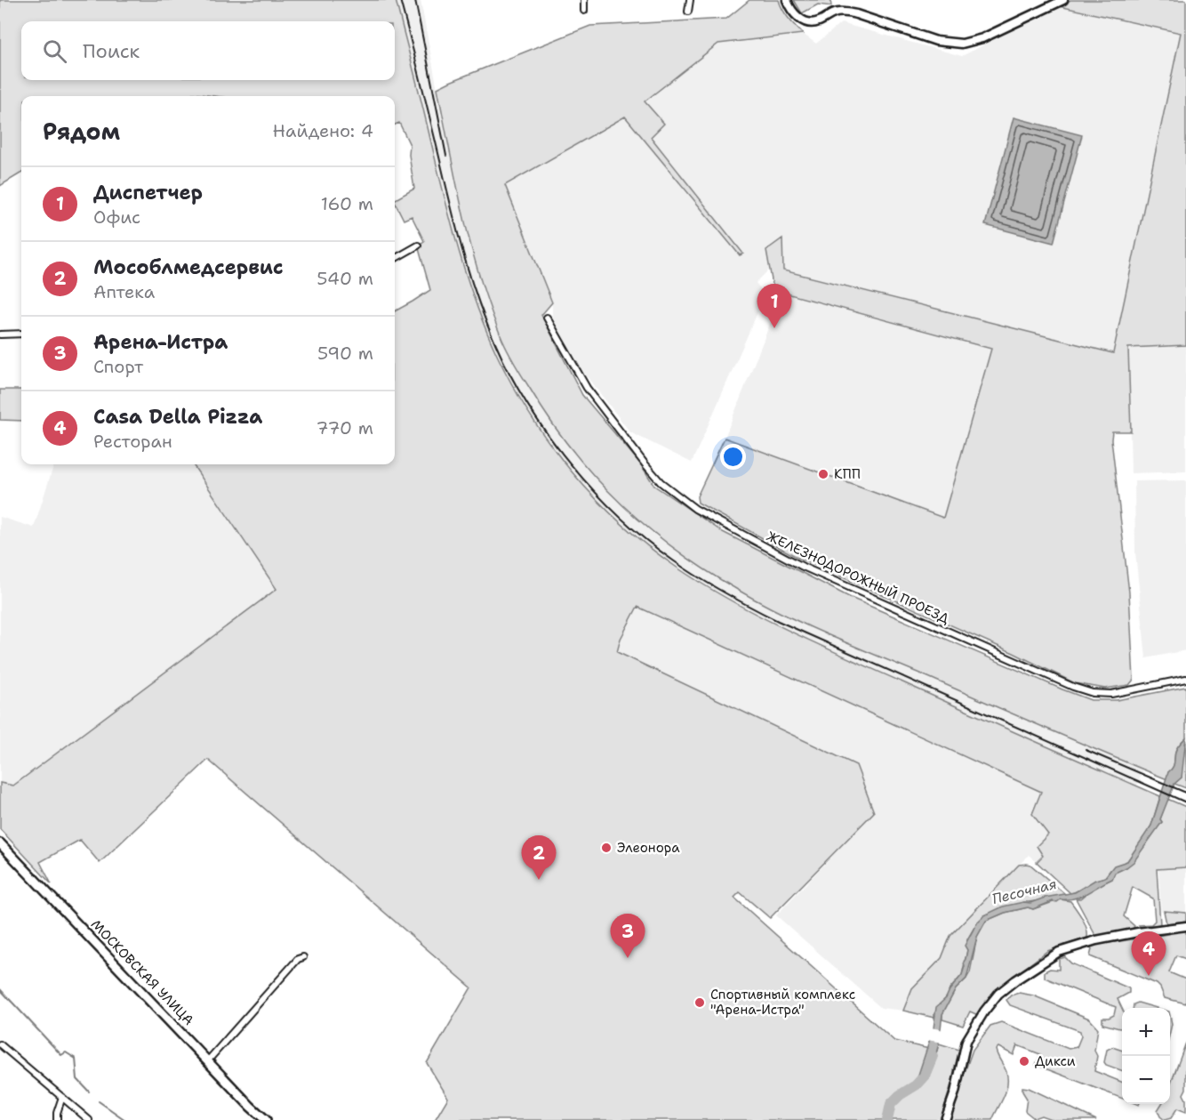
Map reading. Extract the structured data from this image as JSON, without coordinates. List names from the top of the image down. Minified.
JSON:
{"streets":{"main road":["МОСКОВСКАЯ УЛИЦА"],"street":["ЖЕЛЕЗНОДОРОЖНЫЙ ПРОЕЗД"]},"water":["Песочная"],"places":["КПП","Элеонора","Спортивный комплекс \"Арена-Истра\"","Дикси"],"page":{"search":"Поиск","heading":["Рядом","Найдено: 4"],"list":[{"mark":"1","name":"Диспетчер","note":"Офис","value":"160 m"},{"mark":"2","name":"Мособлмедсервис","note":"Аптека","value":"540 m"},{"mark":"3","name":"Арена-Истра","note":"Спорт","value":"590 m"},{"mark":"4","name":"Casa Della Pizza","note":"Ресторан","value":"770 m"}],"pins":["1","2","3","4"],"map_buttons":["+","−"]}}
